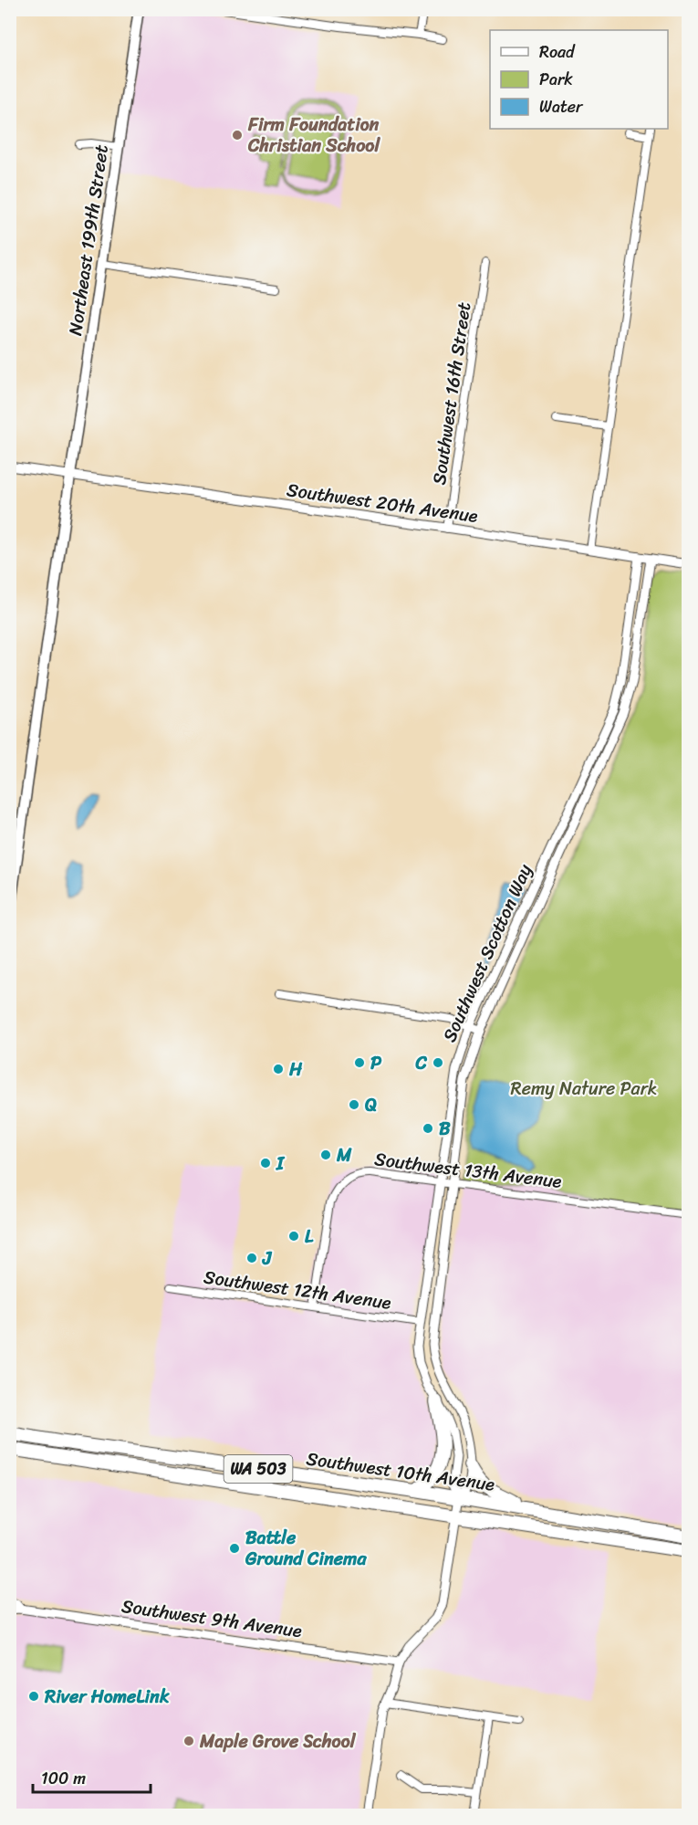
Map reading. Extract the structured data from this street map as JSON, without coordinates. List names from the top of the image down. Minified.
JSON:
{"streets":{"highway":["WA 503","Southwest 10th Avenue"],"main road":["Northeast 199th Street"],"street":["Southwest 16th Street","Southwest 20th Avenue","Southwest Scotton Way","Southwest 13th Avenue","Southwest 12th Avenue","Southwest 9th Avenue"]},"crossings":[["Northeast 199th Street","Southwest 20th Avenue"],["Southwest 16th Street","Southwest 20th Avenue"],["Southwest 20th Avenue","Southwest Scotton Way"],["Southwest Scotton Way","Southwest 13th Avenue"],["Southwest Scotton Way","Southwest 12th Avenue"],["Southwest Scotton Way","Southwest 10th Avenue"],["Southwest Scotton Way","Southwest 9th Avenue"],["Southwest 13th Avenue","Southwest 12th Avenue"]],"parks":["Remy Nature Park"],"places":["Firm Foundation Christian School","P","C","H","Q","B","M","I","L","J","Battle Ground Cinema","River HomeLink","Maple Grove School"],"legend":["Road","Park","Water"],"scale_bar":"100 m"}
